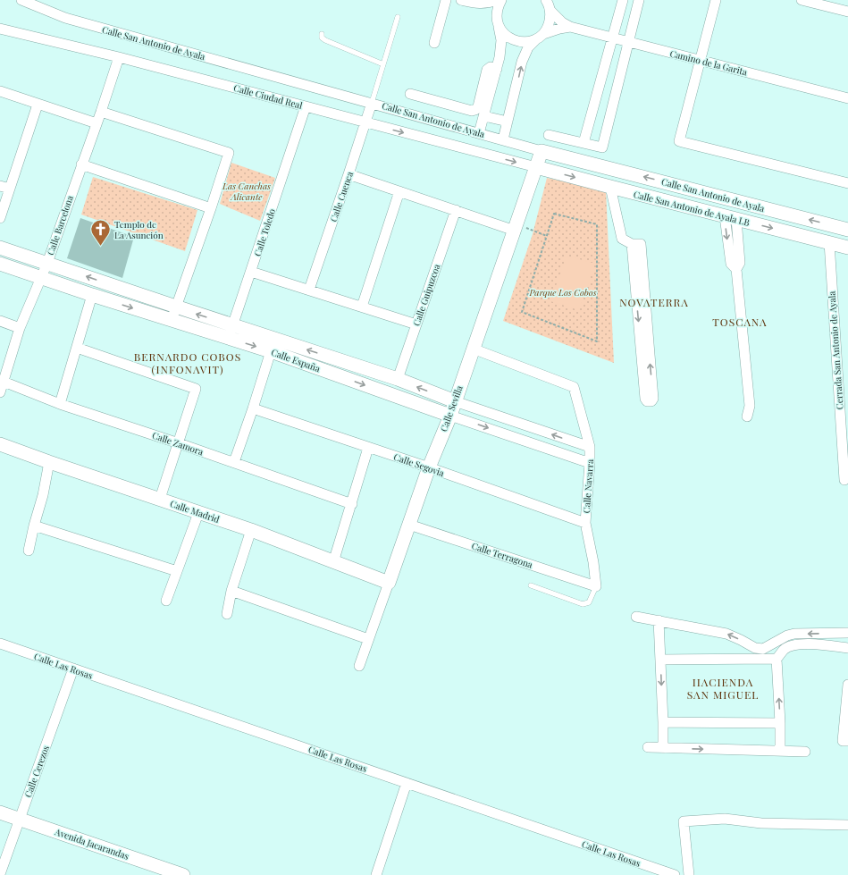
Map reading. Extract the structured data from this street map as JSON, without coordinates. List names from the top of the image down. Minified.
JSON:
{"streets":{"street":["Calle San Antonio de Ayala","Camino de la Garita","Calle Ciudad Real","Calle Cuenca","Calle San Antonio de Ayala LB","Calle Barcelona","Calle Toledo","Calle Guipuzcoa","Cerrada San Antonio de Ayala","Calle España","Calle Sevilla","Calle Zamora","Calle Segovia","Calle Navarra","Calle Madrid","Calle Terragona","Calle Las Rosas","Calle Cerezos","Avenida Jacarandas"]},"crossings":[["Calle San Antonio de Ayala","Calle Cuenca"],["Calle San Antonio de Ayala","Calle Sevilla"],["Calle Ciudad Real","Calle Cuenca"],["Calle Ciudad Real","Calle San Antonio de Ayala LB"],["Calle Ciudad Real","Calle Barcelona"],["Calle Ciudad Real","Calle Toledo"],["Calle Ciudad Real","Calle Sevilla"],["Calle San Antonio de Ayala LB","Cerrada San Antonio de Ayala"],["Calle San Antonio de Ayala LB","Calle Sevilla"],["Calle Barcelona","Calle España"],["Calle Barcelona","Calle Zamora"],["Calle Toledo","Calle España"],["Calle Guipuzcoa","Calle España"],["Calle España","Calle Sevilla"],["Calle España","Calle Navarra"],["Calle Sevilla","Calle Segovia"],["Calle Sevilla","Calle Navarra"],["Calle Sevilla","Calle Madrid"],["Calle Sevilla","Calle Terragona"],["Calle Segovia","Calle Navarra"],["Calle Navarra","Calle Terragona"],["Calle Las Rosas","Calle Cerezos"],["Calle Cerezos","Avenida Jacarandas"]],"one_way":["Calle San Antonio de Ayala","Calle San Antonio de Ayala LB"],"districts":["NOVATERRA","TOSCANA","BERNARDO COBOS (INFONAVIT)","HACIENDA SAN MIGUEL"],"parks":["Las Canchas Alicante","Parque Los Cobos"],"places":{"church":["Templo de La Asunción"]}}
